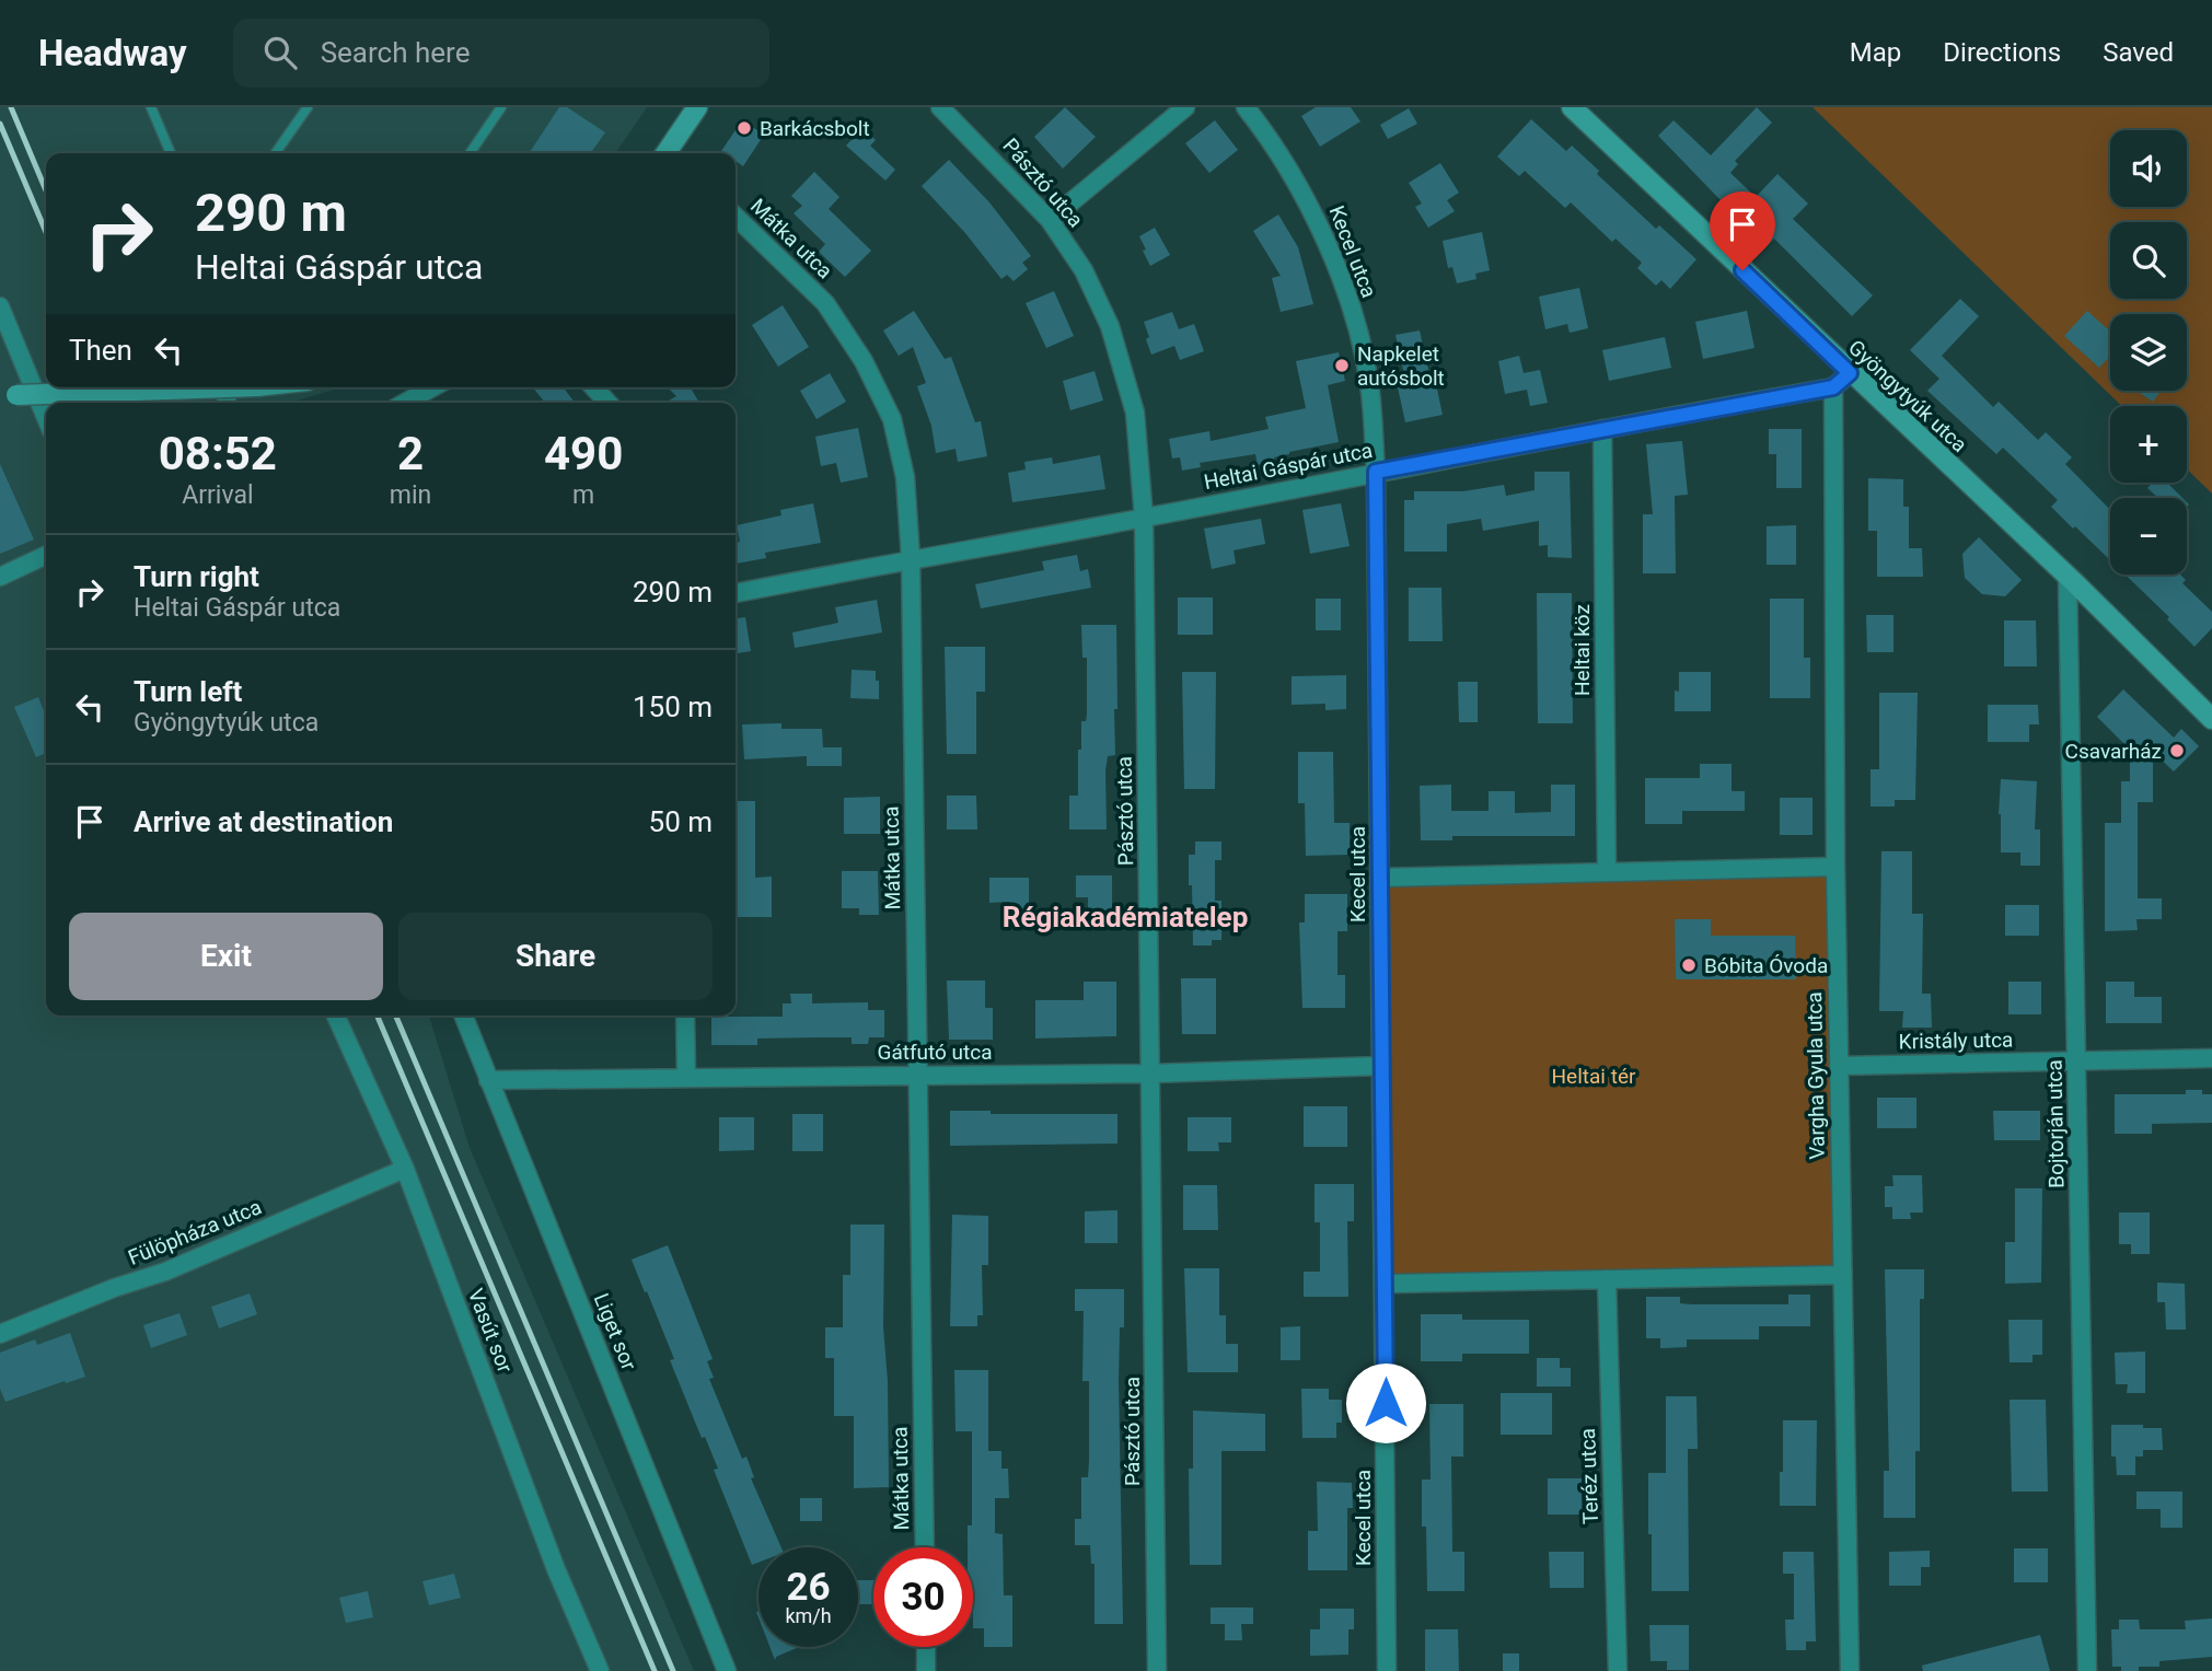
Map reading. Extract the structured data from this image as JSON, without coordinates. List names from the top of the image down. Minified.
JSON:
{"streets":{"street":["Pásztó utca","Mátka utca","Kecel utca","Gyöngytyúk utca","Heltai Gáspár utca","Heltai köz","Kristály utca","Gátfutó utca","Vargha Gyula utca","Bojtorján utca","Fülöpháza utca","Vasút sor","Liget sor","Teréz utca"]},"crossings":[["Pásztó utca","Heltai Gáspár utca"],["Pásztó utca","Gátfutó utca"],["Mátka utca","Heltai Gáspár utca"],["Mátka utca","Gátfutó utca"],["Kecel utca","Heltai Gáspár utca"],["Kecel utca","Gátfutó utca"],["Gyöngytyúk utca","Bojtorján utca"],["Heltai Gáspár utca","Heltai köz"],["Heltai Gáspár utca","Vargha Gyula utca"],["Kristály utca","Vargha Gyula utca"],["Kristály utca","Bojtorján utca"],["Gátfutó utca","Liget sor"],["Fülöpháza utca","Vasút sor"]],"districts":["Régiakadémiatelep"],"parks":["Heltai tér"],"places":["Barkácsbolt","Napkelet autósbolt","Csavarház","Bóbita Óvoda"],"page":{"header":"Headway","search":"Search here","nav":["Map","Directions","Saved"],"map_buttons":["+","−"],"turn":["290 m","Heltai Gáspár utca"],"then":"Then","eta":["08:52","Arrival","2","min","490","m"],"list":[{"name":"Turn right","note":"Heltai Gáspár utca","value":"290 m"},{"name":"Turn left","note":"Gyöngytyúk utca","value":"150 m"},{"name":"Arrive at destination","value":"50 m"}],"buttons":["Exit","Share"],"speed":"26 km/h","limit":"30"}}
